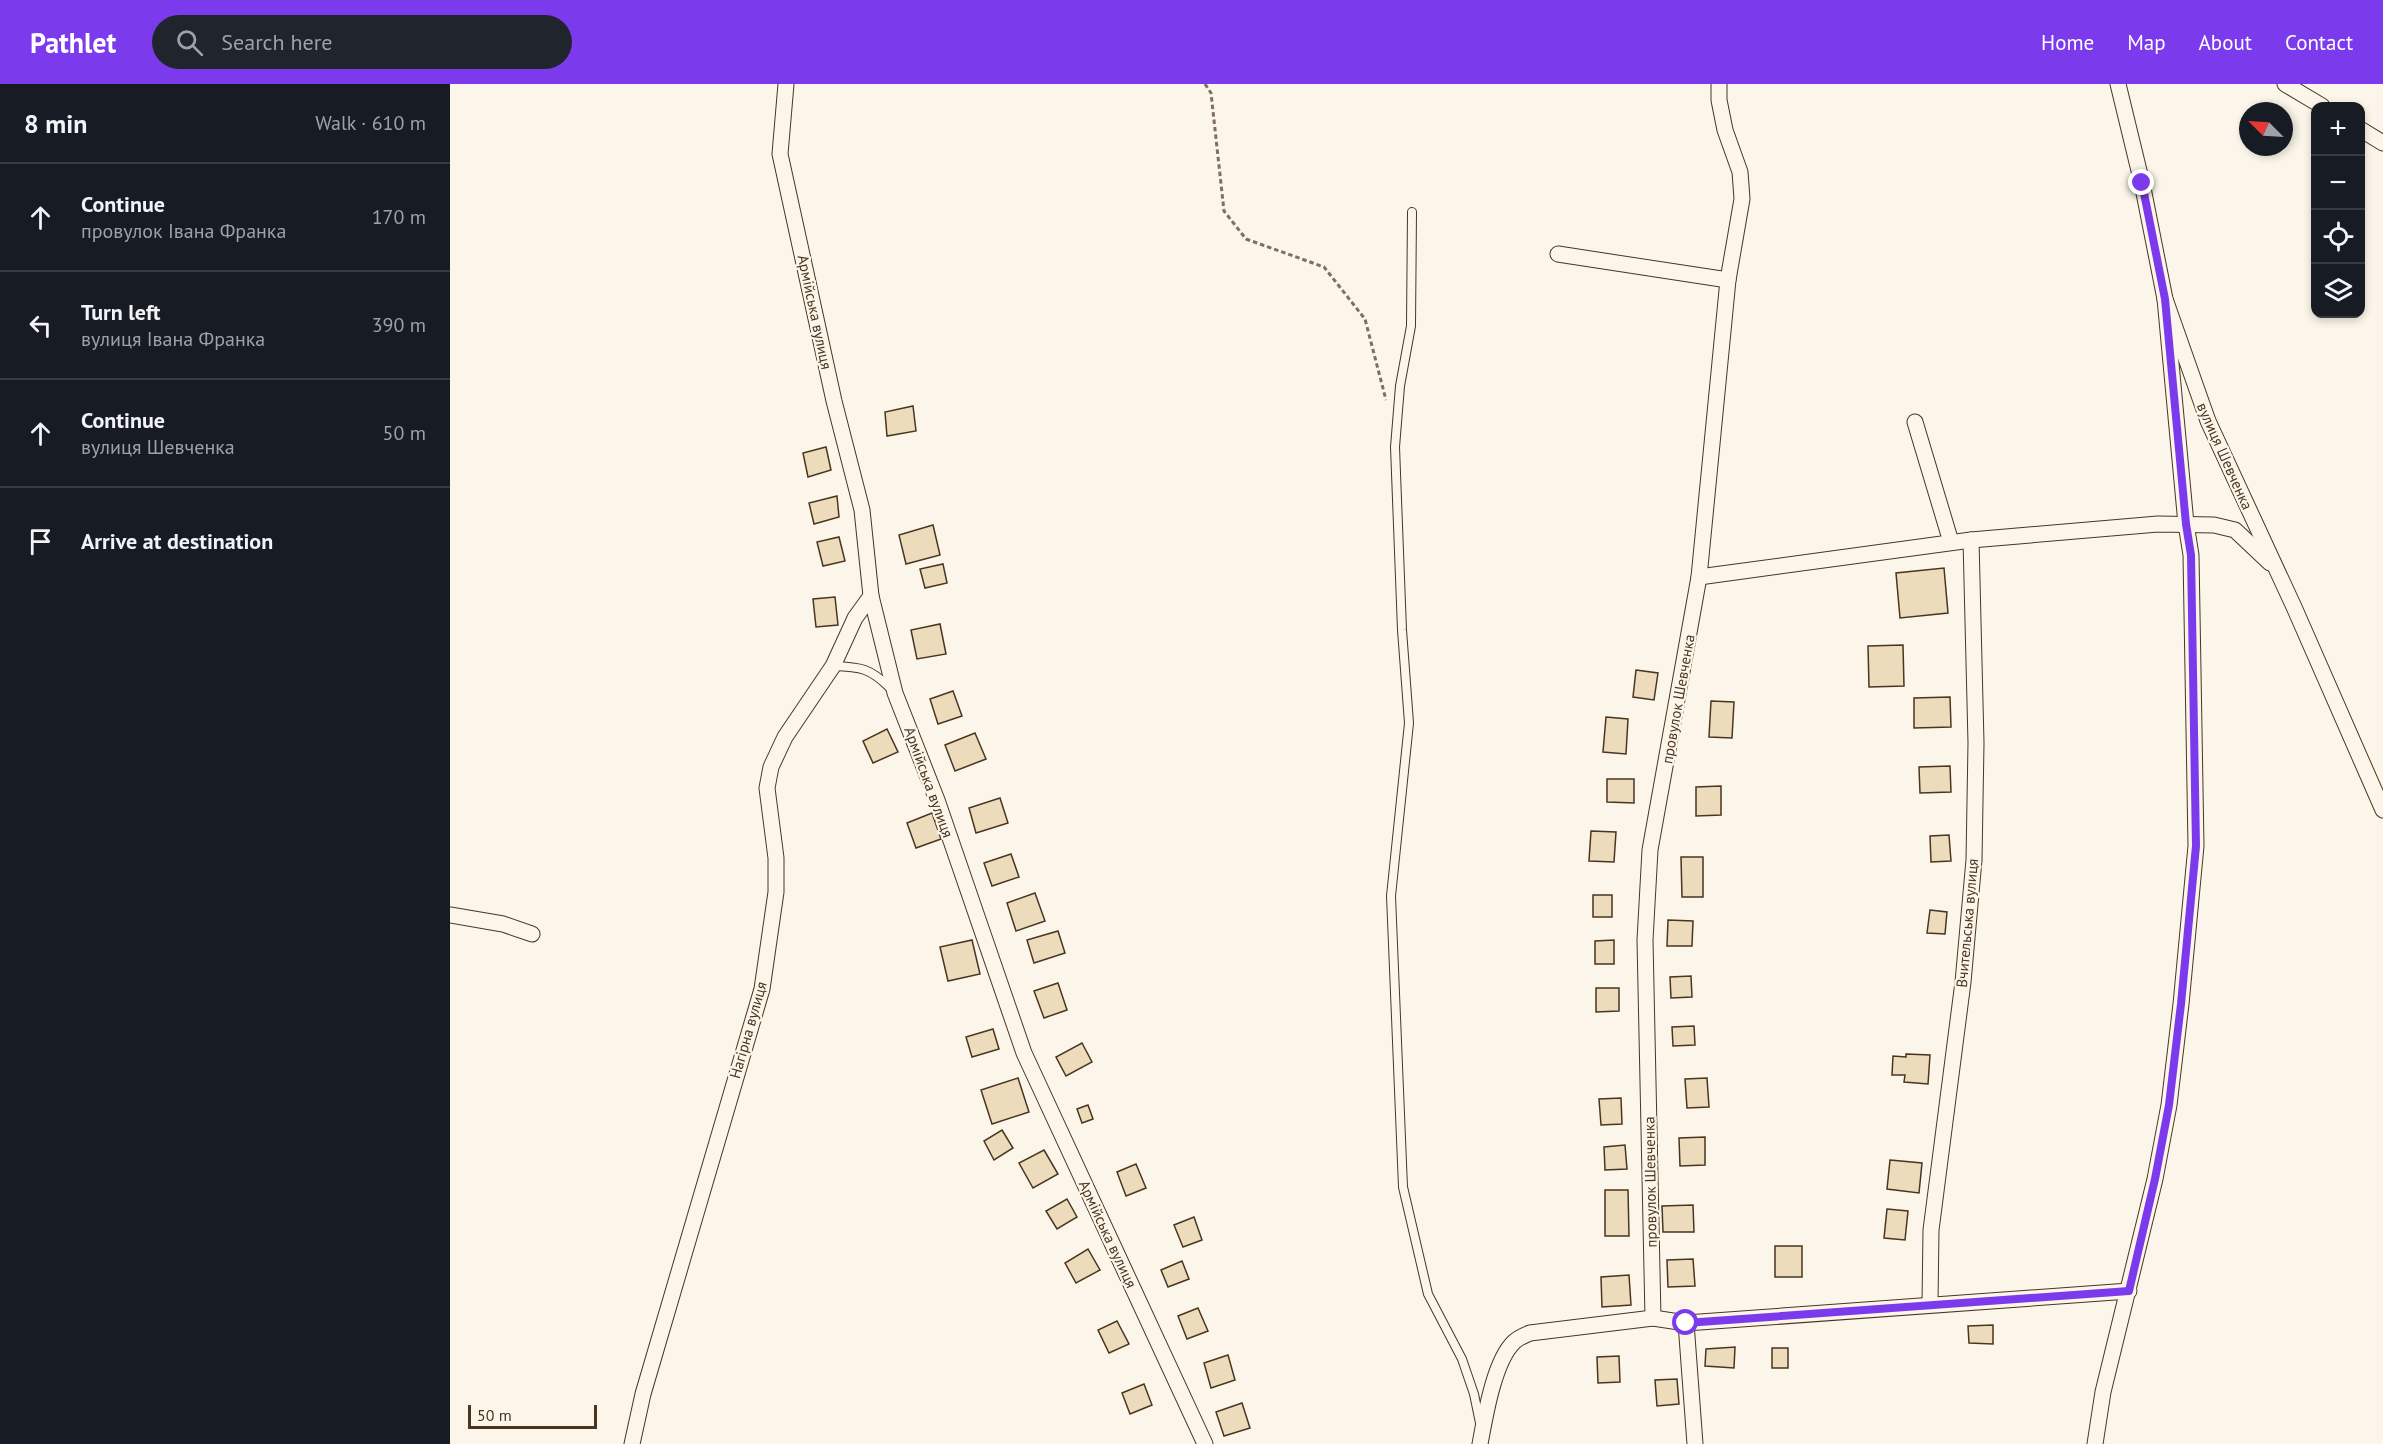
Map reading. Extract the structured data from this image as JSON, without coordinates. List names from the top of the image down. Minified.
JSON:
{"streets":{"street":["Армійська вулиця","вулиця Шевченка","провулок Шевченка","Вчительська вулиця","Нагірна вулиця"]},"crossings":[["Армійська вулиця","Нагірна вулиця"]],"scale_bar":"50 m","north":"top left","page":{"header":"Pathlet","search":"Search here","nav":["Home","Map","About","Contact"],"heading":["8 min","Walk · 610 m"],"map_buttons":["+","−"],"list":[["Continue","провулок Івана Франка","170 m"],["Turn left","вулиця Івана Франка","390 m"],["Continue","вулиця Шевченка","50 m"],"Arrive at destination"],"scale":"50 m"}}
